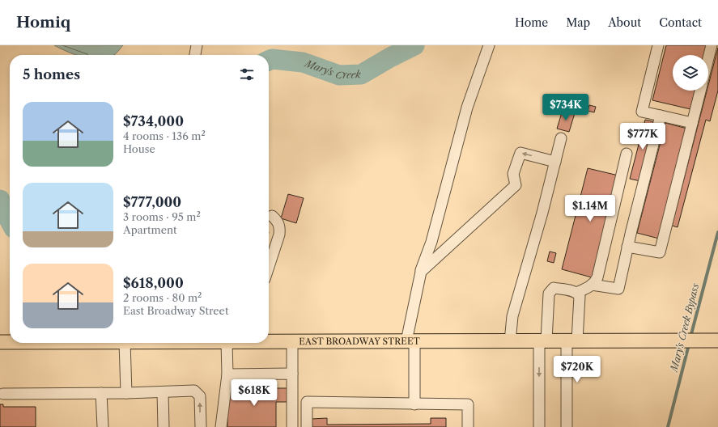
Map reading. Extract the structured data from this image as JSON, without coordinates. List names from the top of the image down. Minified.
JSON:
{"streets":{"main road":["EAST BROADWAY STREET"]},"water":["Mary's Creek","Mary's Creek Bypass"],"page":{"header":"Homiq","nav":["Home","Map","About","Contact"],"heading":"5 homes","price":["$734K","$777K","$1.14M","$720K","$618K"],"list":[{"name":"$734,000","note":"4 rooms · 136 m² · House"},{"name":"$777,000","note":"3 rooms · 95 m² · Apartment"},{"name":"$618,000","note":"2 rooms · 80 m² · East Broadway Street"}]}}
